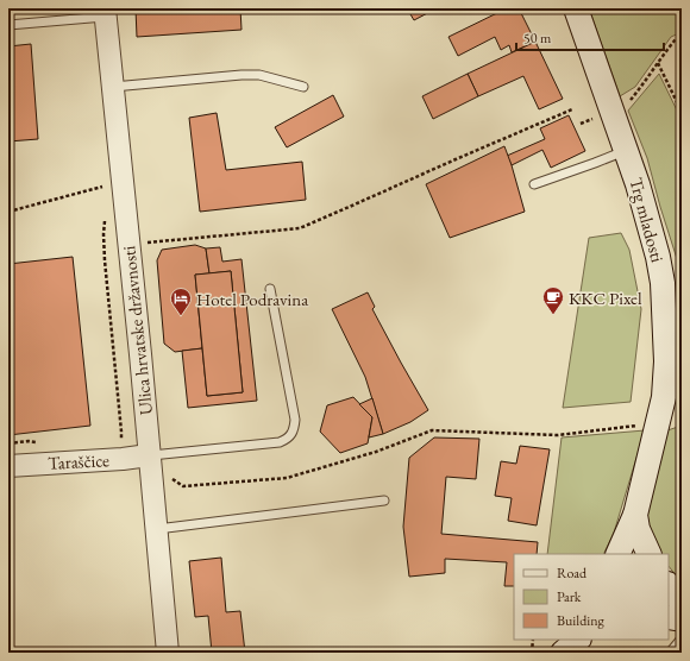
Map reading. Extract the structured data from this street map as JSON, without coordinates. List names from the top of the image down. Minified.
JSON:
{"streets":{"main road":["Trg mladosti"],"street":["Ulica hrvatske državnosti","Taraščice"]},"crossings":[["Ulica hrvatske državnosti","Taraščice"]],"places":{"cafe":["KKC Pixel"],"hotel":["Hotel Podravina"]},"legend":["Road","Park","Building"],"scale_bar":"50 m"}
